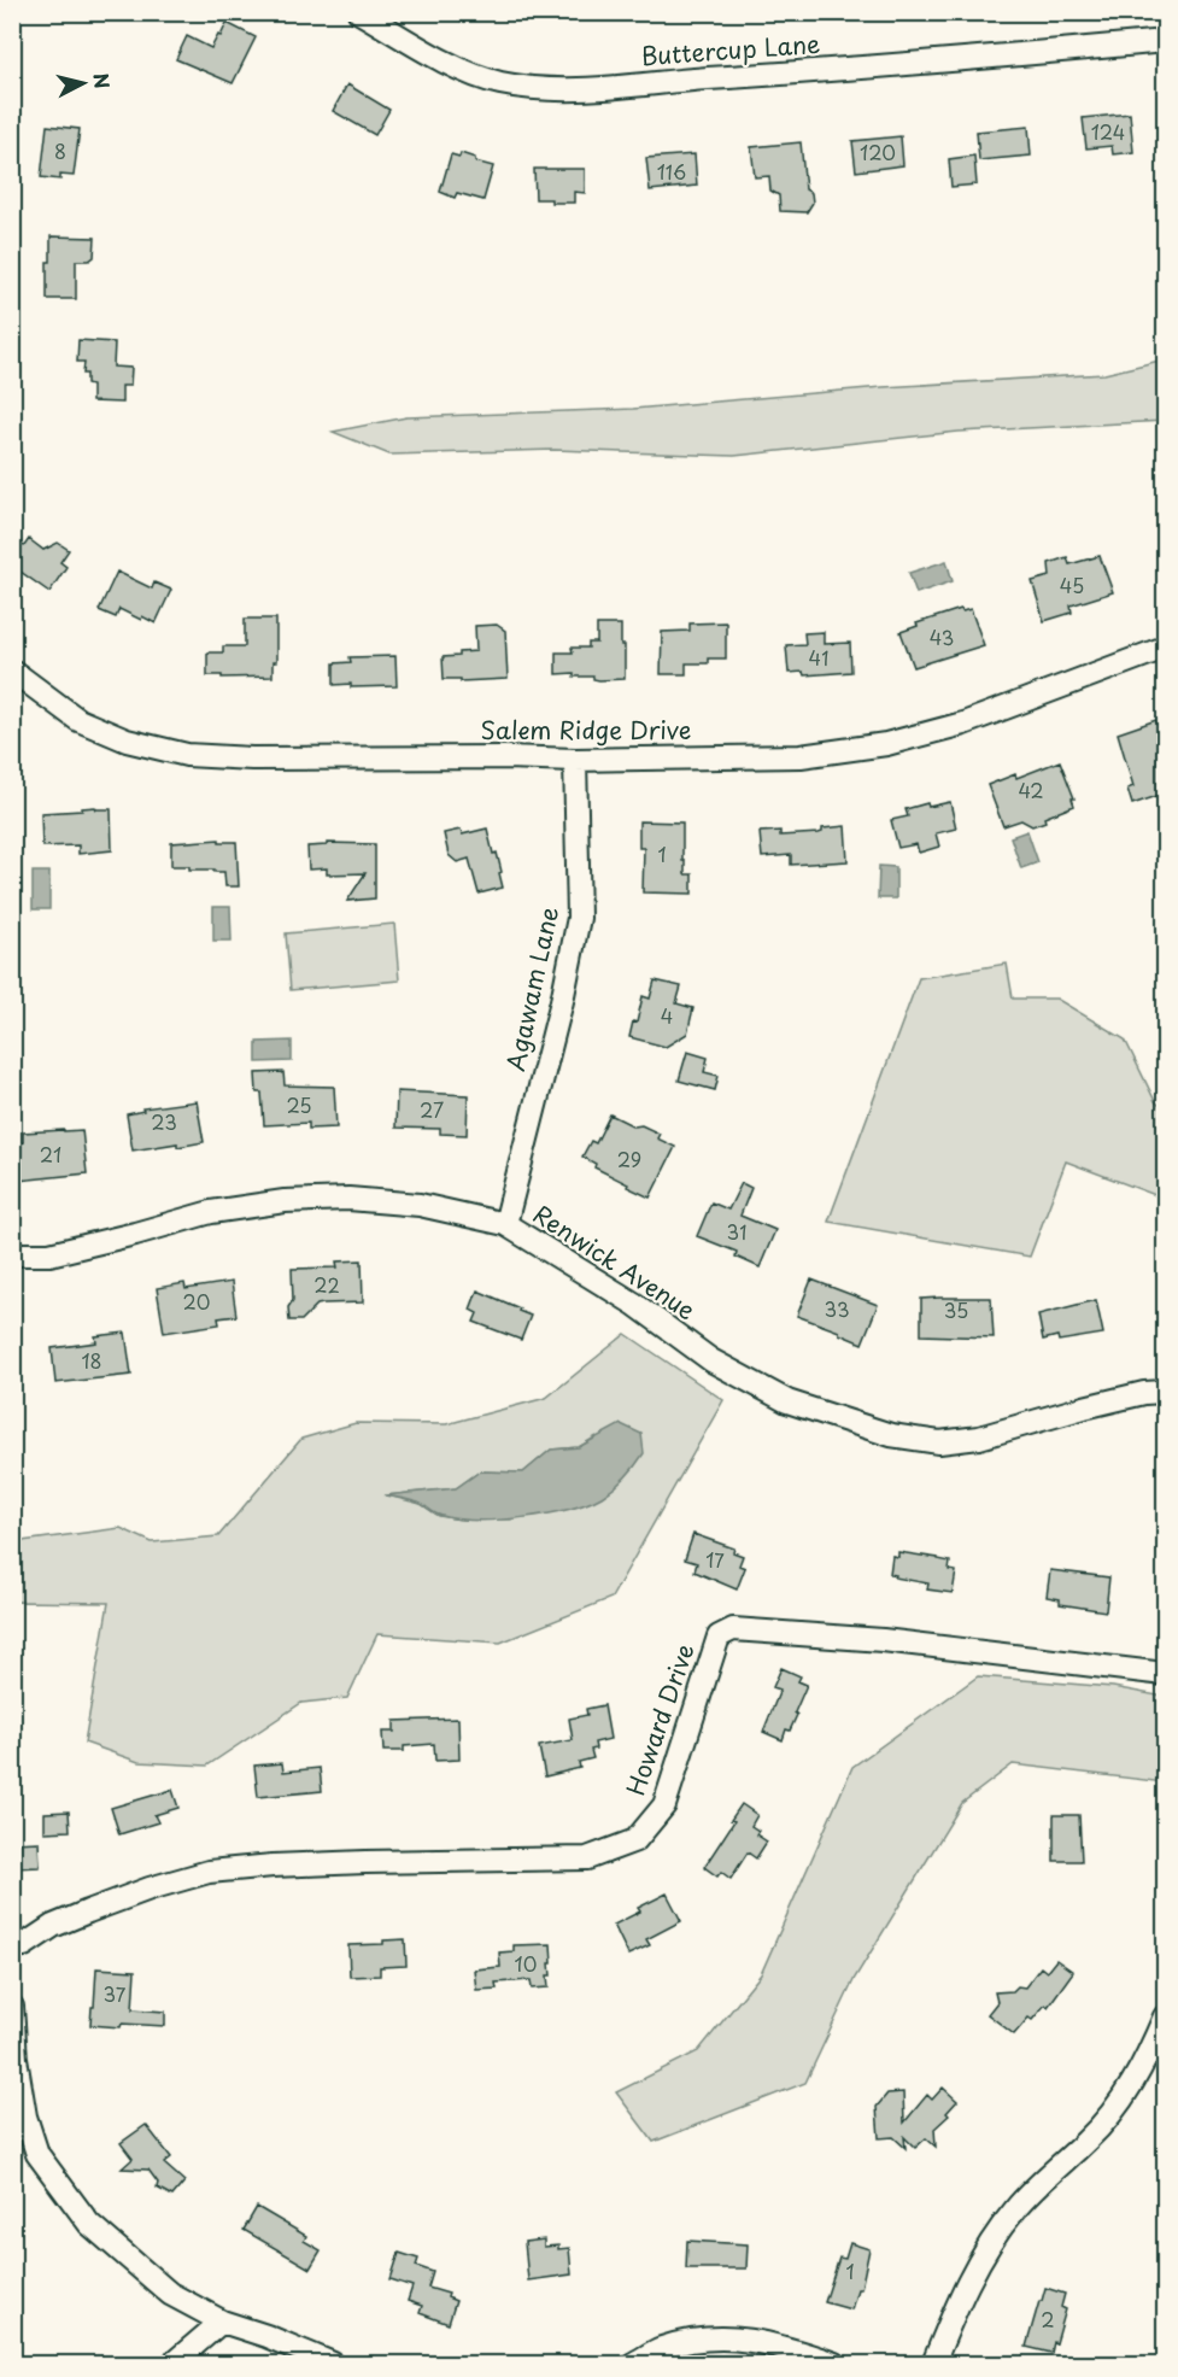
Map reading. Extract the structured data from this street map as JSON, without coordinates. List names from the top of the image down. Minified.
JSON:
{"streets":{"street":["Buttercup Lane","Salem Ridge Drive","Agawam Lane","Renwick Avenue","Howard Drive"]},"crossings":[["Salem Ridge Drive","Agawam Lane"],["Agawam Lane","Renwick Avenue"]],"house_numbers":["124","8","120","116","45","43","41","42","1","4","25","27","23","21","29","31","22","20","33","35","18","17","10","37","1","2"],"north":"right"}
